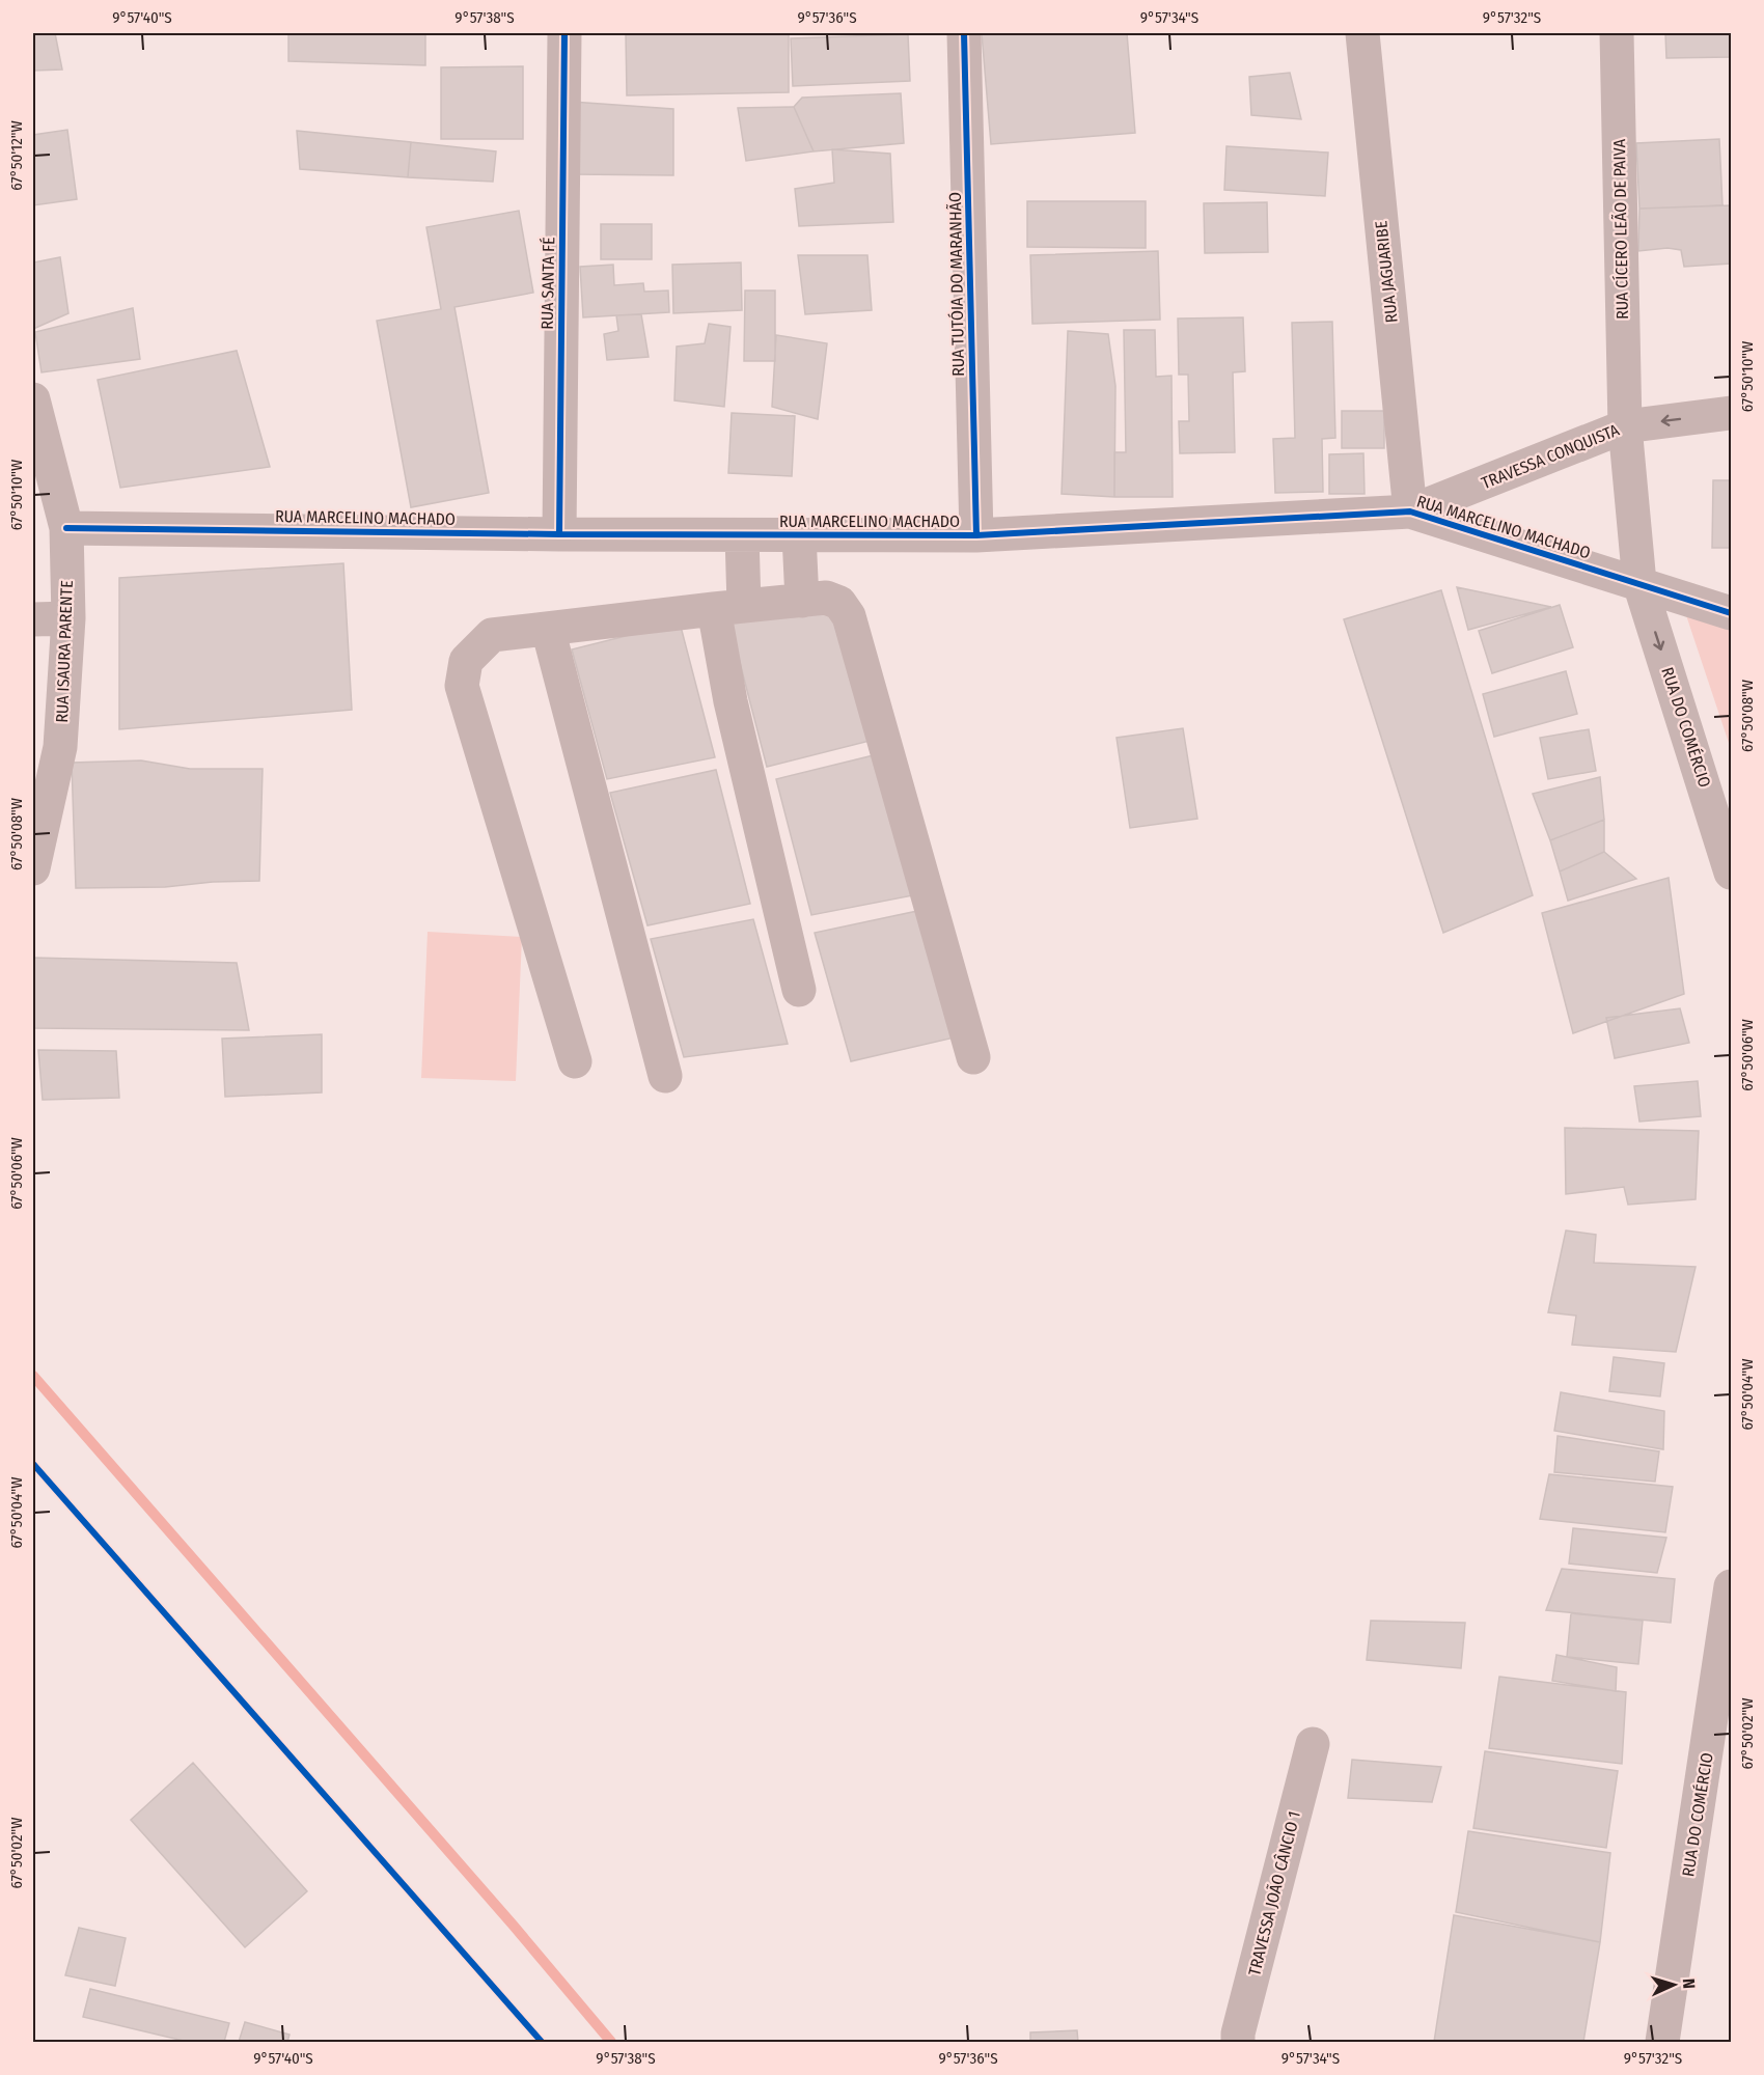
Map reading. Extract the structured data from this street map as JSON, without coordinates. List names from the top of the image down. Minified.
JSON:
{"streets":{"street":["RUA CÍCERO LEÃO DE PAIVA","RUA JAGUARIBE","RUA SANTA FÉ","RUA TUTÓIA DO MARANHÃO","TRAVESSA CONQUISTA","RUA MARCELINO MACHADO","RUA ISAURA PARENTE","RUA DO COMÉRCIO","TRAVESSA JOÃO CÂNCIO 1"]},"crossings":[["RUA CÍCERO LEÃO DE PAIVA","TRAVESSA CONQUISTA"],["RUA CÍCERO LEÃO DE PAIVA","RUA MARCELINO MACHADO"],["RUA CÍCERO LEÃO DE PAIVA","RUA DO COMÉRCIO"],["RUA JAGUARIBE","TRAVESSA CONQUISTA"],["RUA JAGUARIBE","RUA MARCELINO MACHADO"],["RUA SANTA FÉ","RUA MARCELINO MACHADO"],["RUA TUTÓIA DO MARANHÃO","RUA MARCELINO MACHADO"],["TRAVESSA CONQUISTA","RUA MARCELINO MACHADO"],["RUA MARCELINO MACHADO","RUA ISAURA PARENTE"],["RUA MARCELINO MACHADO","RUA DO COMÉRCIO"]],"one_way":["RUA DO COMÉRCIO"],"north":"right","coordinates":["9°57'40\"S","9°57'38\"S","9°57'36\"S","9°57'34\"S","9°57'32\"S","67°50'12\"W","67°50'10\"W","67°50'08\"W","67°50'06\"W","67°50'04\"W","67°50'02\"W"]}
